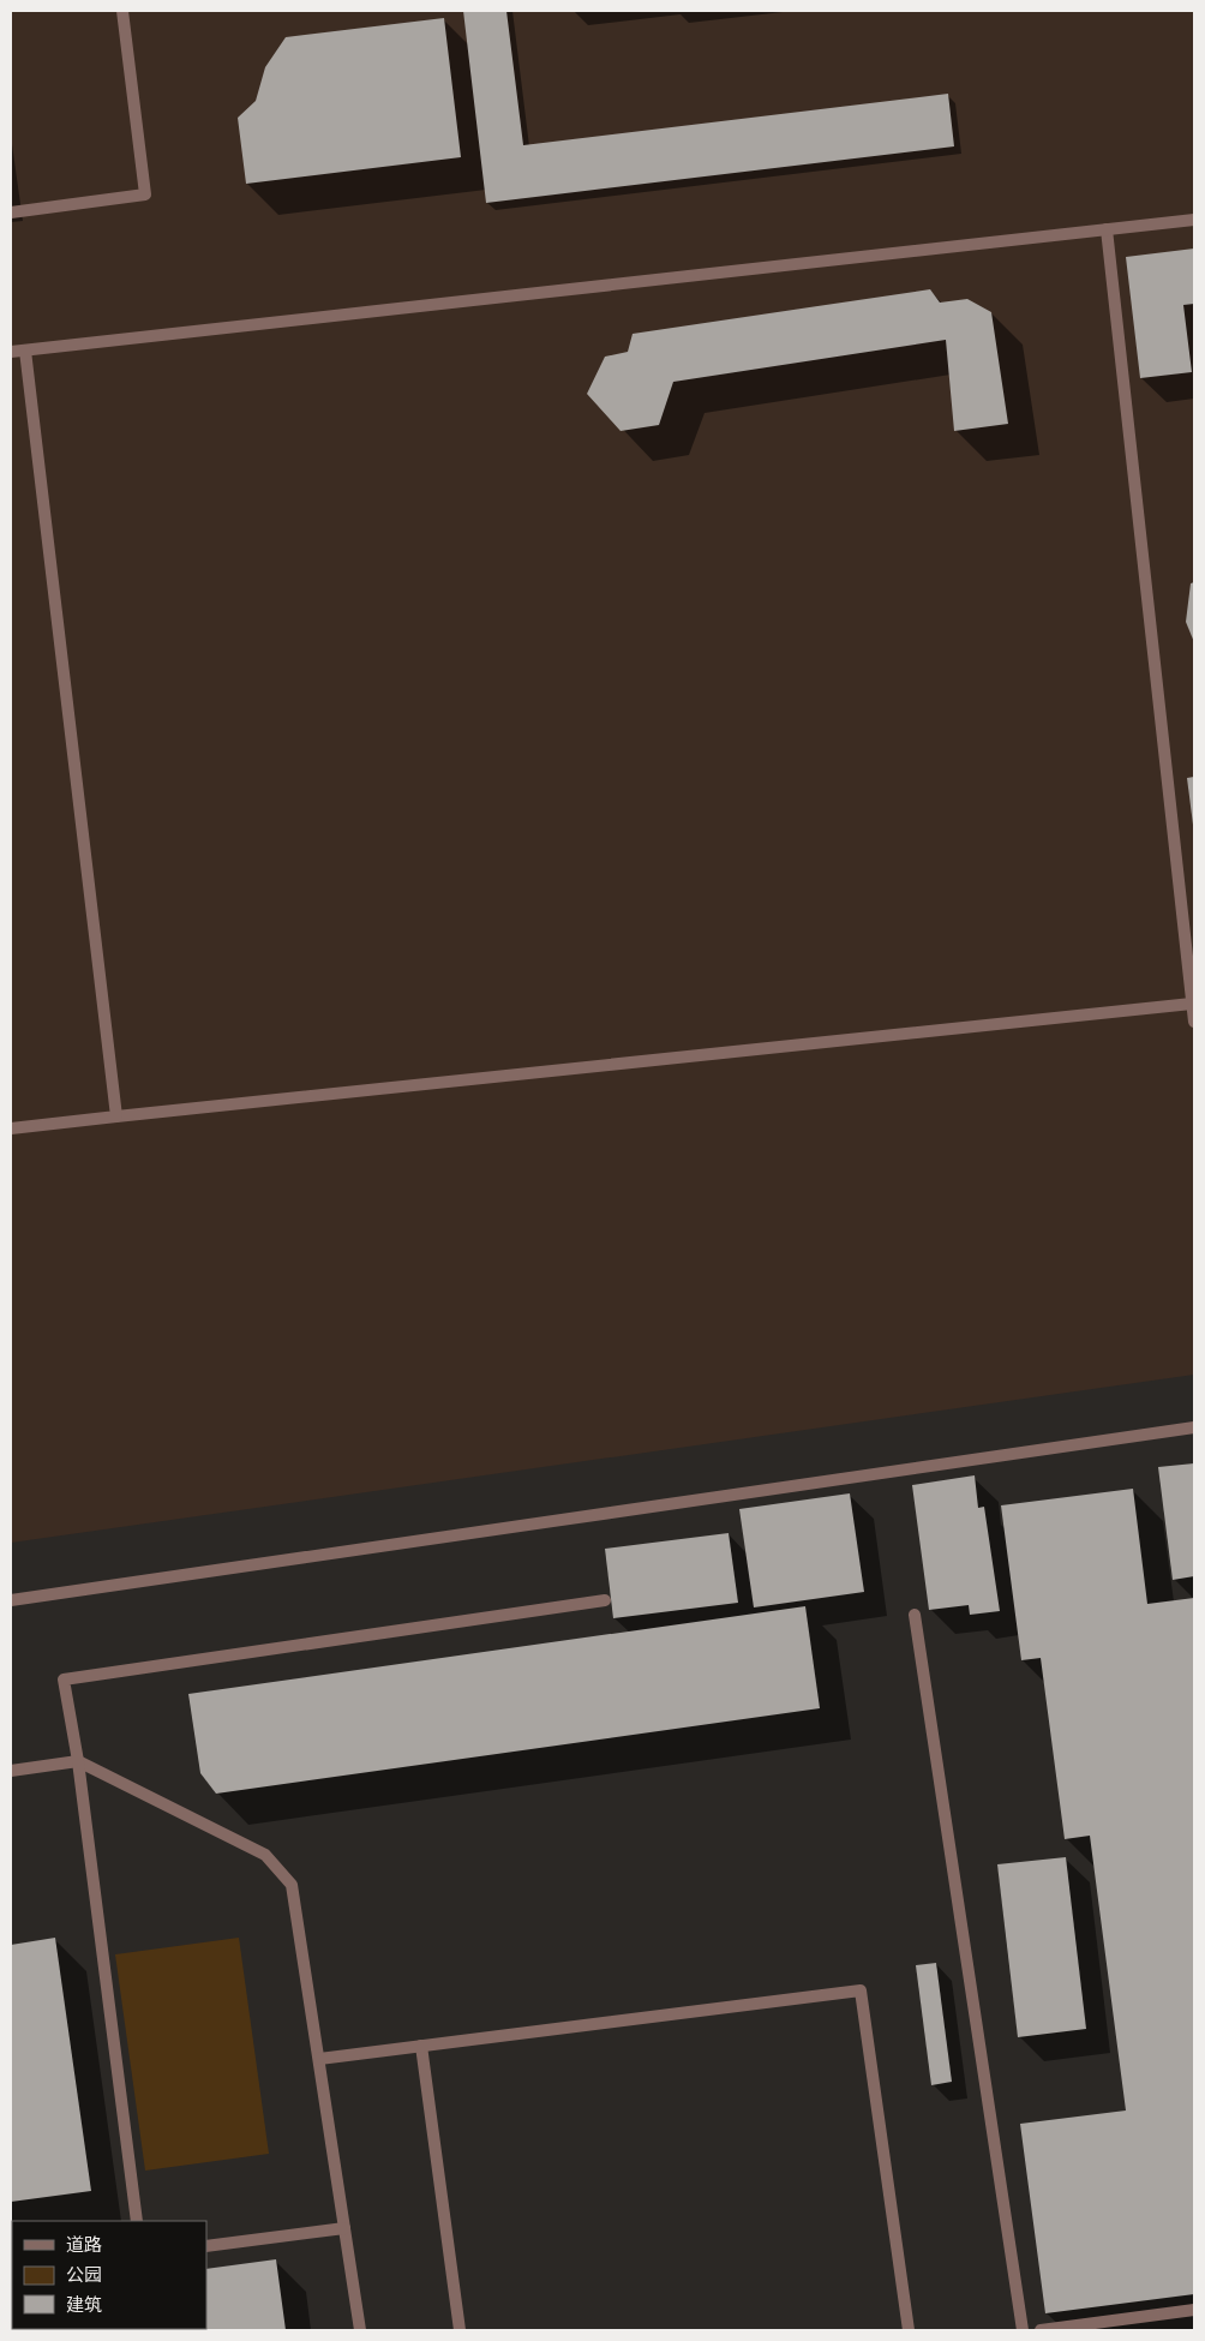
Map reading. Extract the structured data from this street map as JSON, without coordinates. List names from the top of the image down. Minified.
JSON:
{"legend":["道路","公园","建筑"]}
